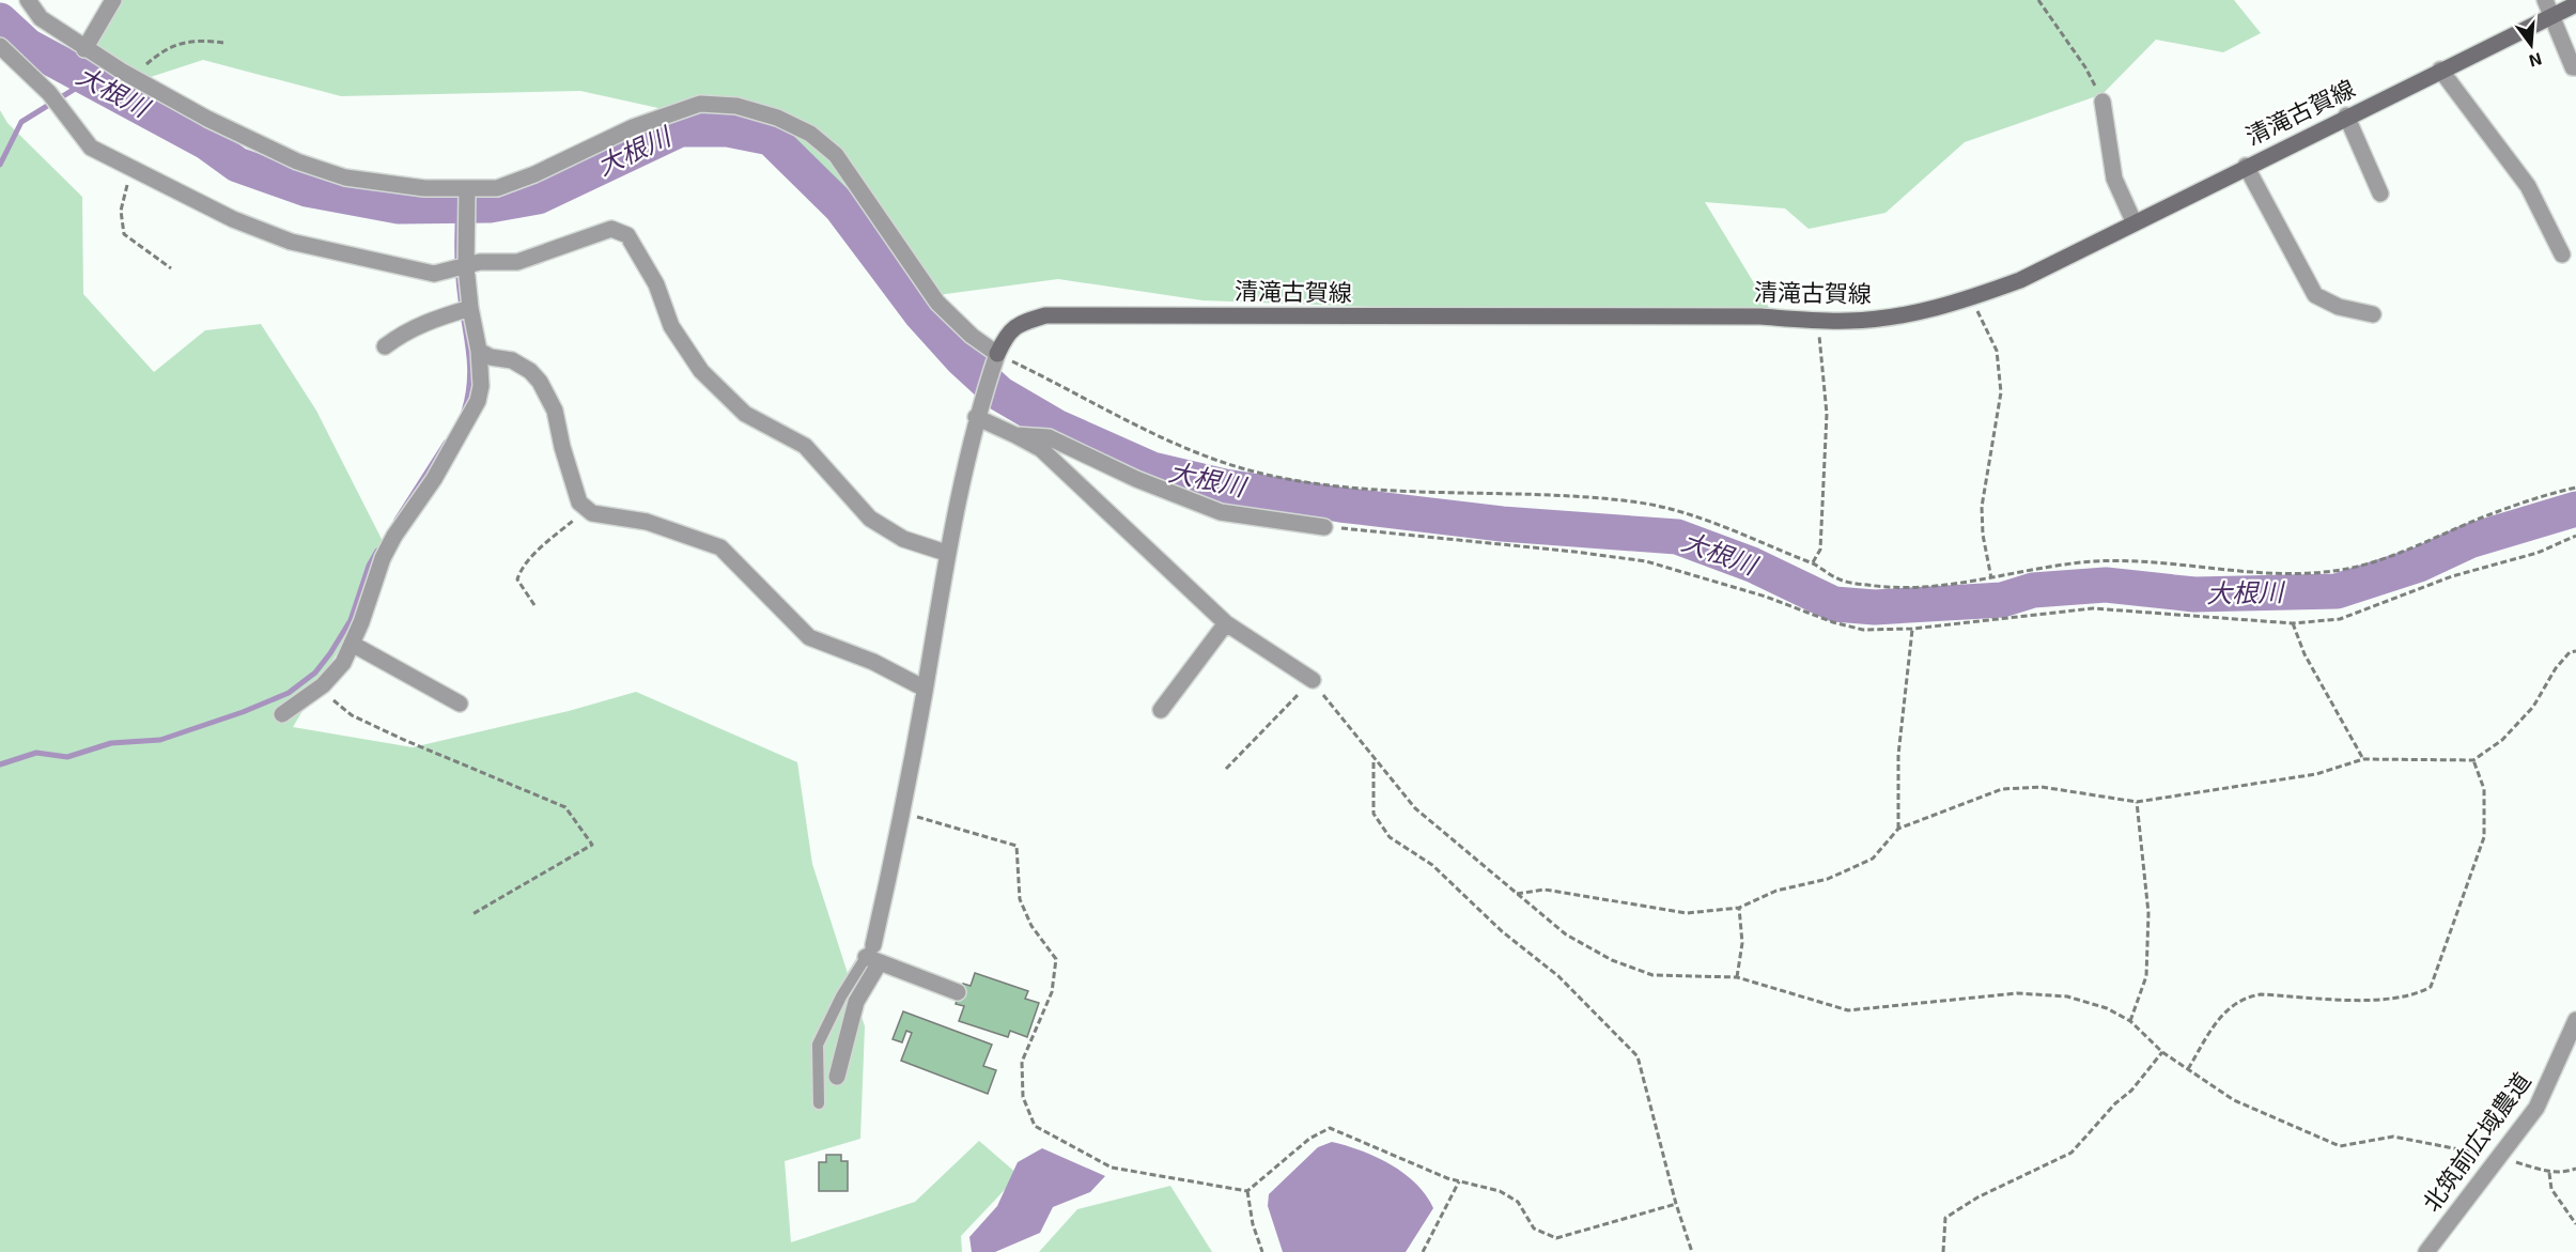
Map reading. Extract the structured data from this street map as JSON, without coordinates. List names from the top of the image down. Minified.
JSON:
{"streets":{"main road":["清滝古賀線"],"street":["北筑前広域農道"]},"water":["大根川"],"north":"bottom"}
